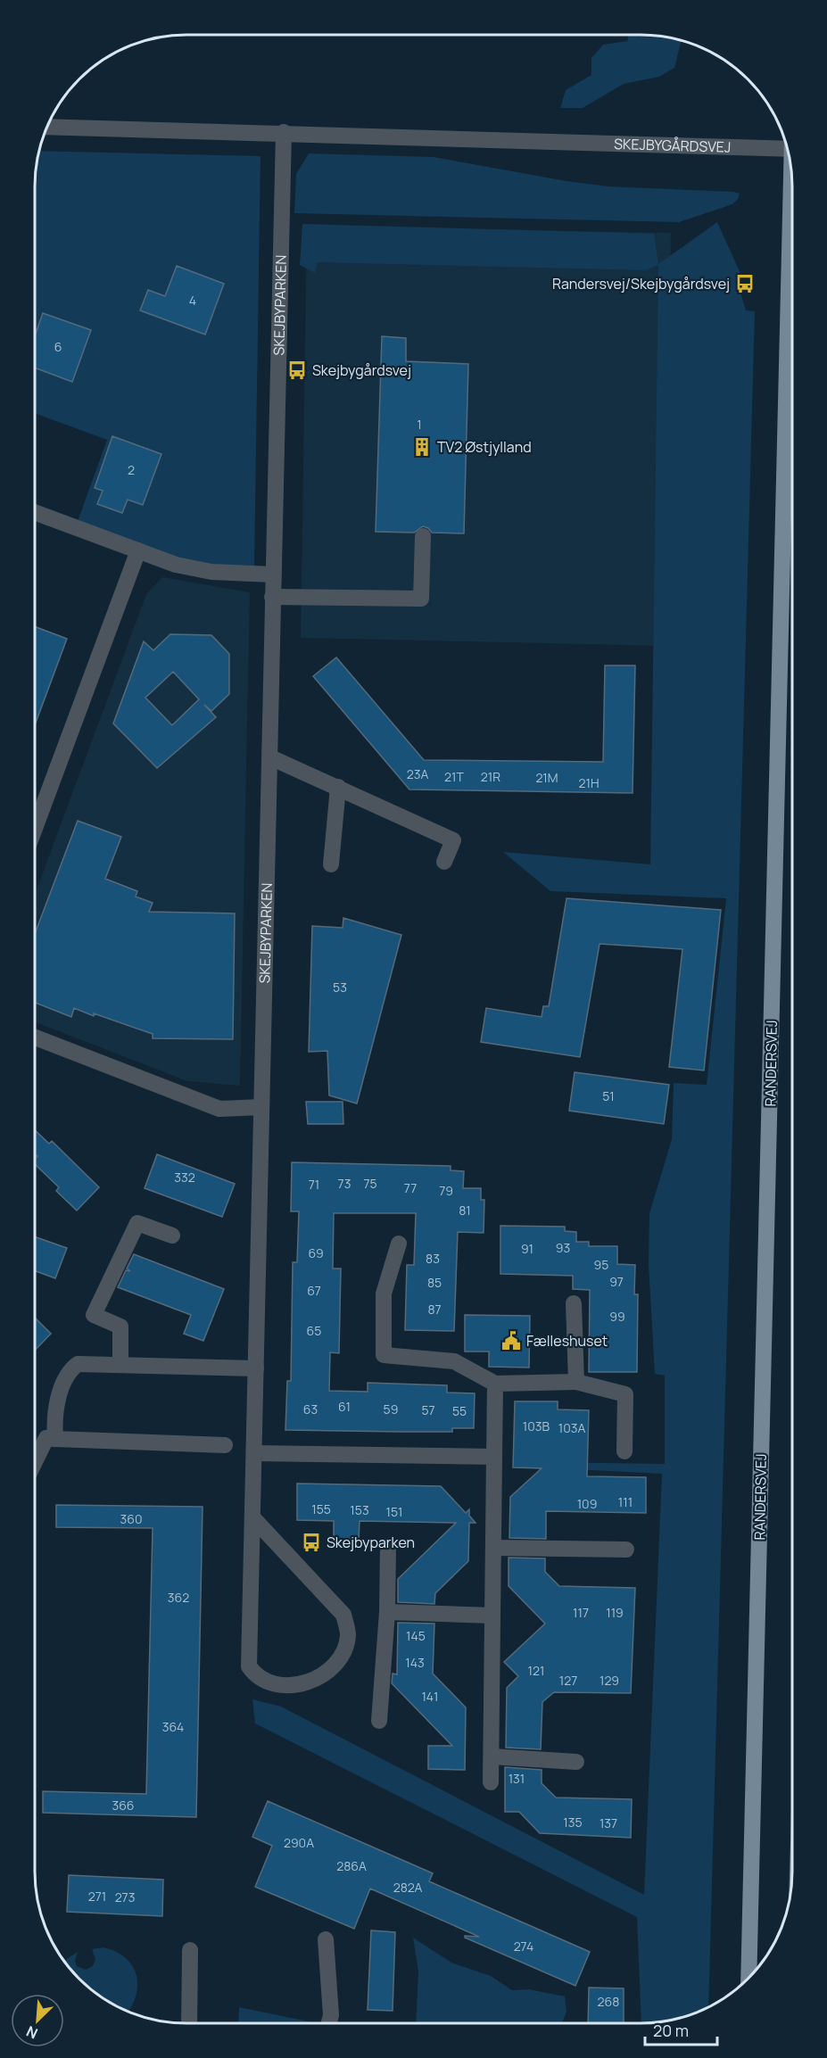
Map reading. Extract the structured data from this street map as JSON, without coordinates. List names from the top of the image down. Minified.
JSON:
{"streets":{"main road":["RANDERSVEJ"],"street":["SKEJBYGÅRDSVEJ","SKEJBYPARKEN"]},"crossings":[["SKEJBYGÅRDSVEJ","SKEJBYPARKEN"]],"places":{"bus stop":["Randersvej/Skejbygårdsvej","Skejbygårdsvej","Skejbyparken"],"building":["TV2 Østjylland"],"public building":["Fælleshuset"]},"house_numbers":["4","6","1","2","23A","21T","21R","21M","21H","53","51","332","73","75","71","77","79","81","93","91","69","83","95","97","85","67","87","99","65","61","63","59","57","55","103B","103A","111","109","155","153","151","360","362","117","119","145","143","121","127","129","141","364","131","366","135","137","290A","286A","282A","271","273","274","268"],"scale_bar":"20 m","north":"bottom left"}
